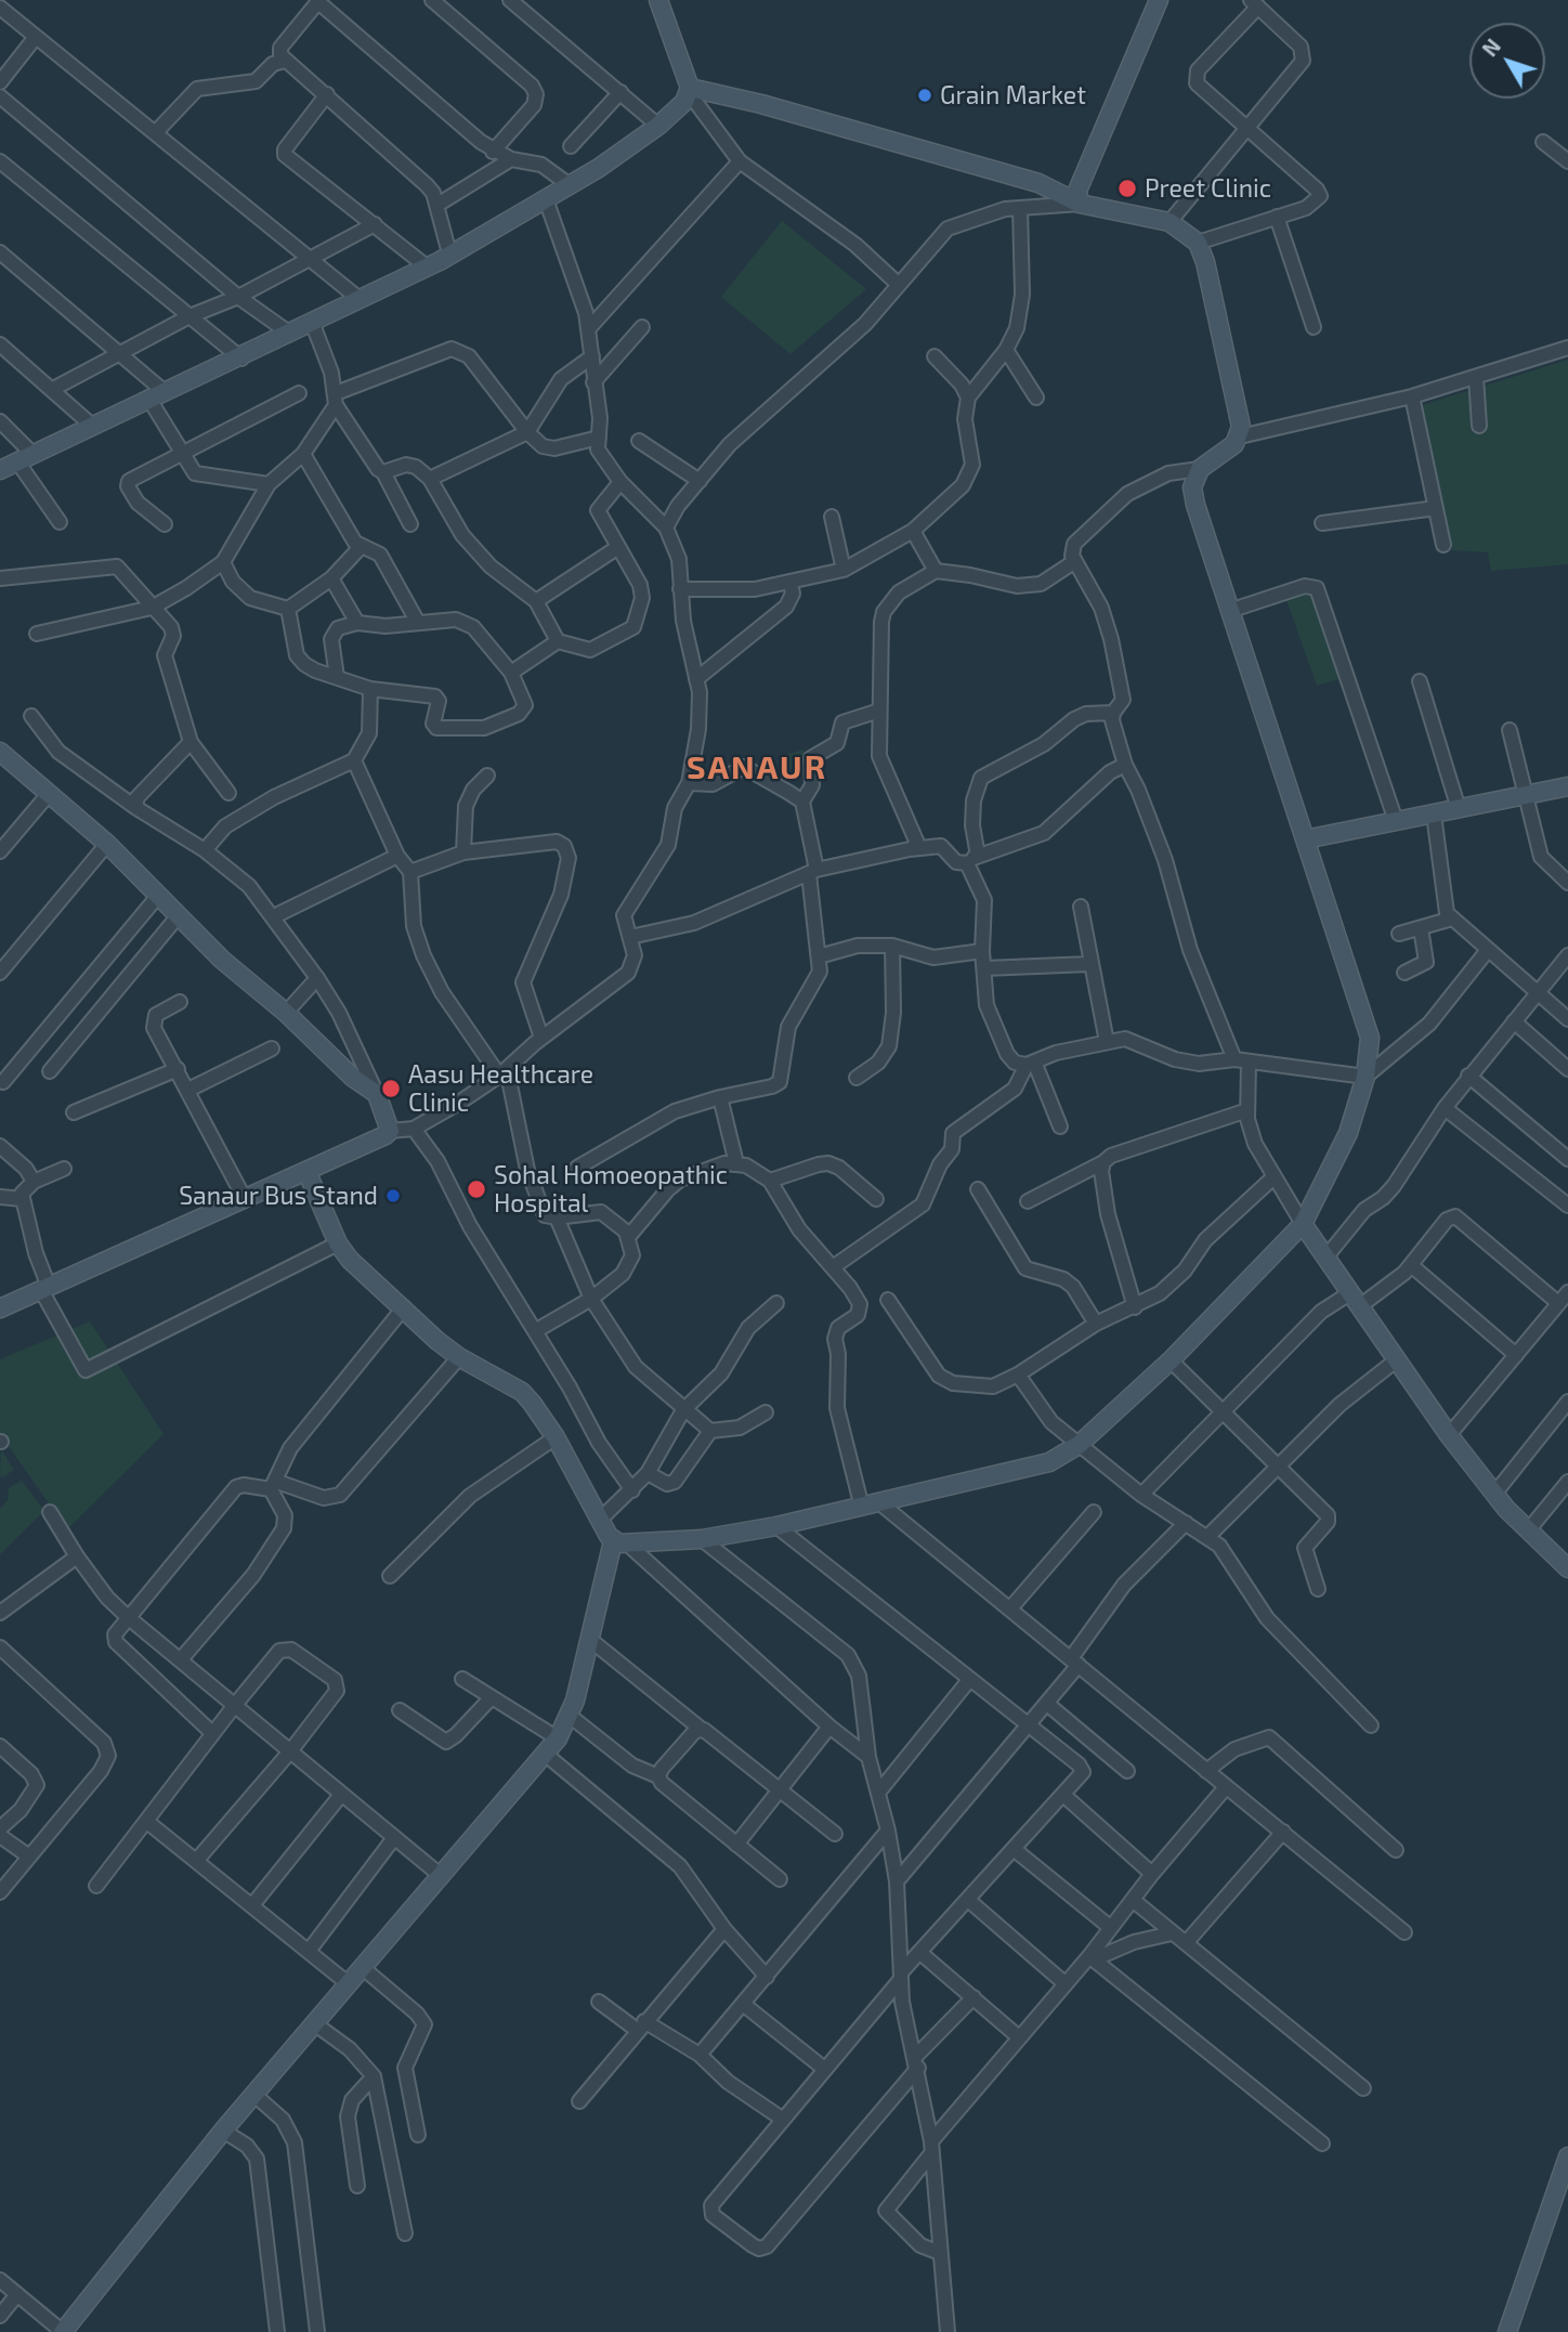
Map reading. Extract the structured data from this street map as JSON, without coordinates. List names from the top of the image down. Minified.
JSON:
{"districts":["SANAUR"],"places":["Grain Market","Preet Clinic","Aasu Healthcare Clinic","Sohal Homoeopathic Hospital","Sanaur Bus Stand"],"north":"top left"}
